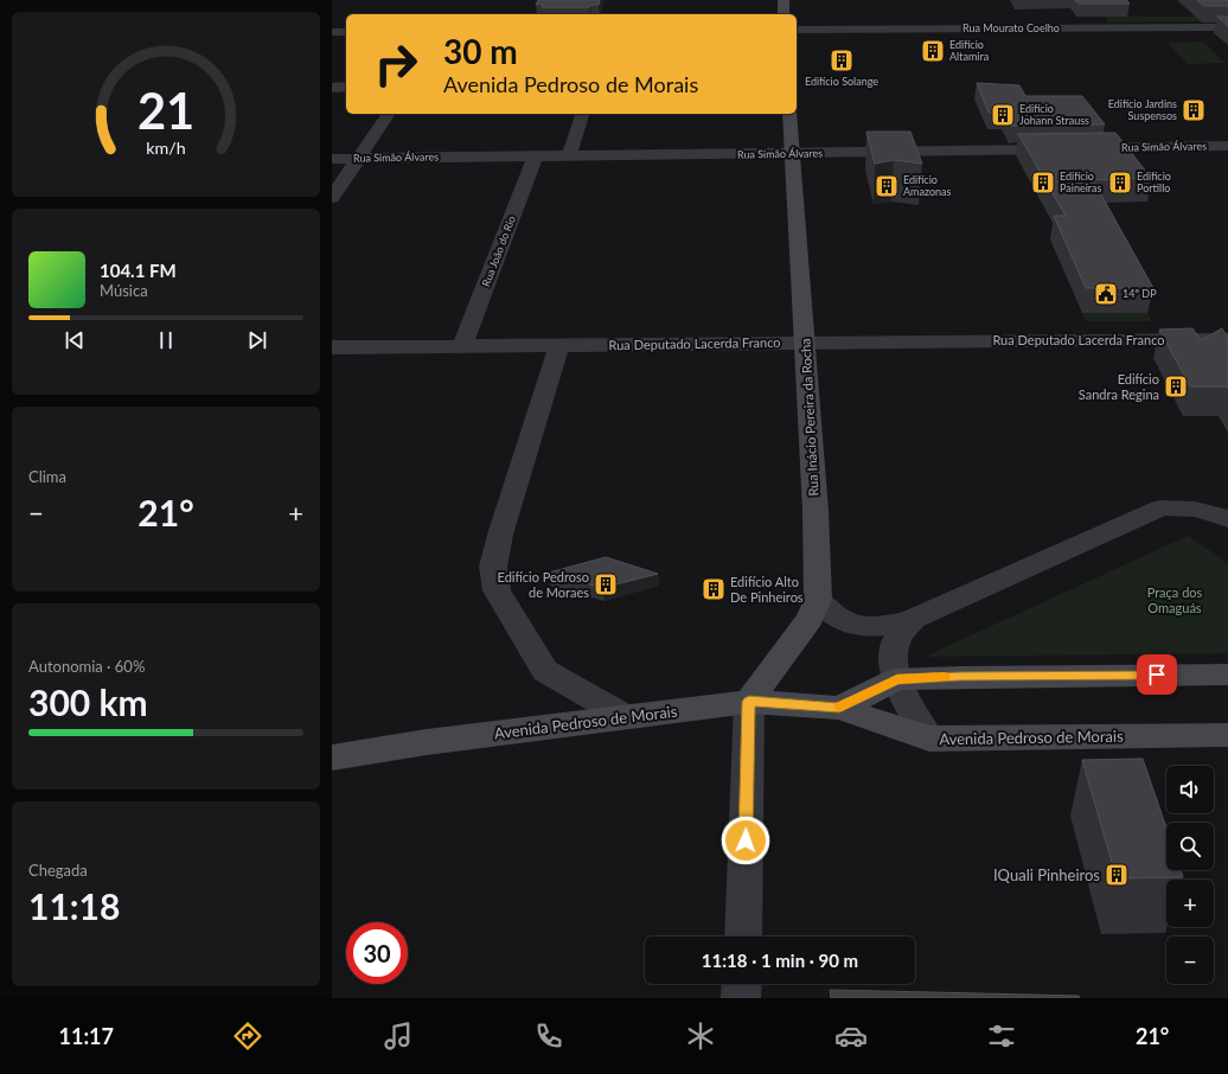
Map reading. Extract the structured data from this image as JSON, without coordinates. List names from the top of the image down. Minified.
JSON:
{"streets":{"street":["Rua Mourato Coelho","Rua Simão Álvares","Rua João do Rio","Rua Deputado Lacerda Franco","Rua Inácio Pereira da Rocha","Avenida Pedroso de Morais"]},"crossings":[["Rua Simão Álvares","Rua João do Rio"],["Rua Simão Álvares","Rua Inácio Pereira da Rocha"],["Rua João do Rio","Rua Deputado Lacerda Franco"],["Rua Deputado Lacerda Franco","Rua Inácio Pereira da Rocha"],["Rua Inácio Pereira da Rocha","Avenida Pedroso de Morais"]],"parks":["Praça dos Omaguás"],"places":{"building":["Edifício Altamira","Edifício Solange","Edifício Jardins Suspensos","Edifício Johann Strauss","Edifício Paineiras","Edifício Portillo","Edifício Amazonas","Edifício Sandra Regina","Edifício Pedroso de Moraes","Edifício Alto De Pinheiros","IQuali Pinheiros"],"public building":["14º DP"]},"page":{"turn":["30 m","Avenida Pedroso de Morais"],"song":["104.1 FM","Música"],"tile":["Clima",["Autonomia · 60%","300 km"],["Chegada","11:18"]],"heat":["−","21°","+"],"map_buttons":["+","−"],"limit":"30","trip":"11:18 · 1 min · 90 m","tabs":["11:17","21°"],"gauge":["21","km/h"]}}
